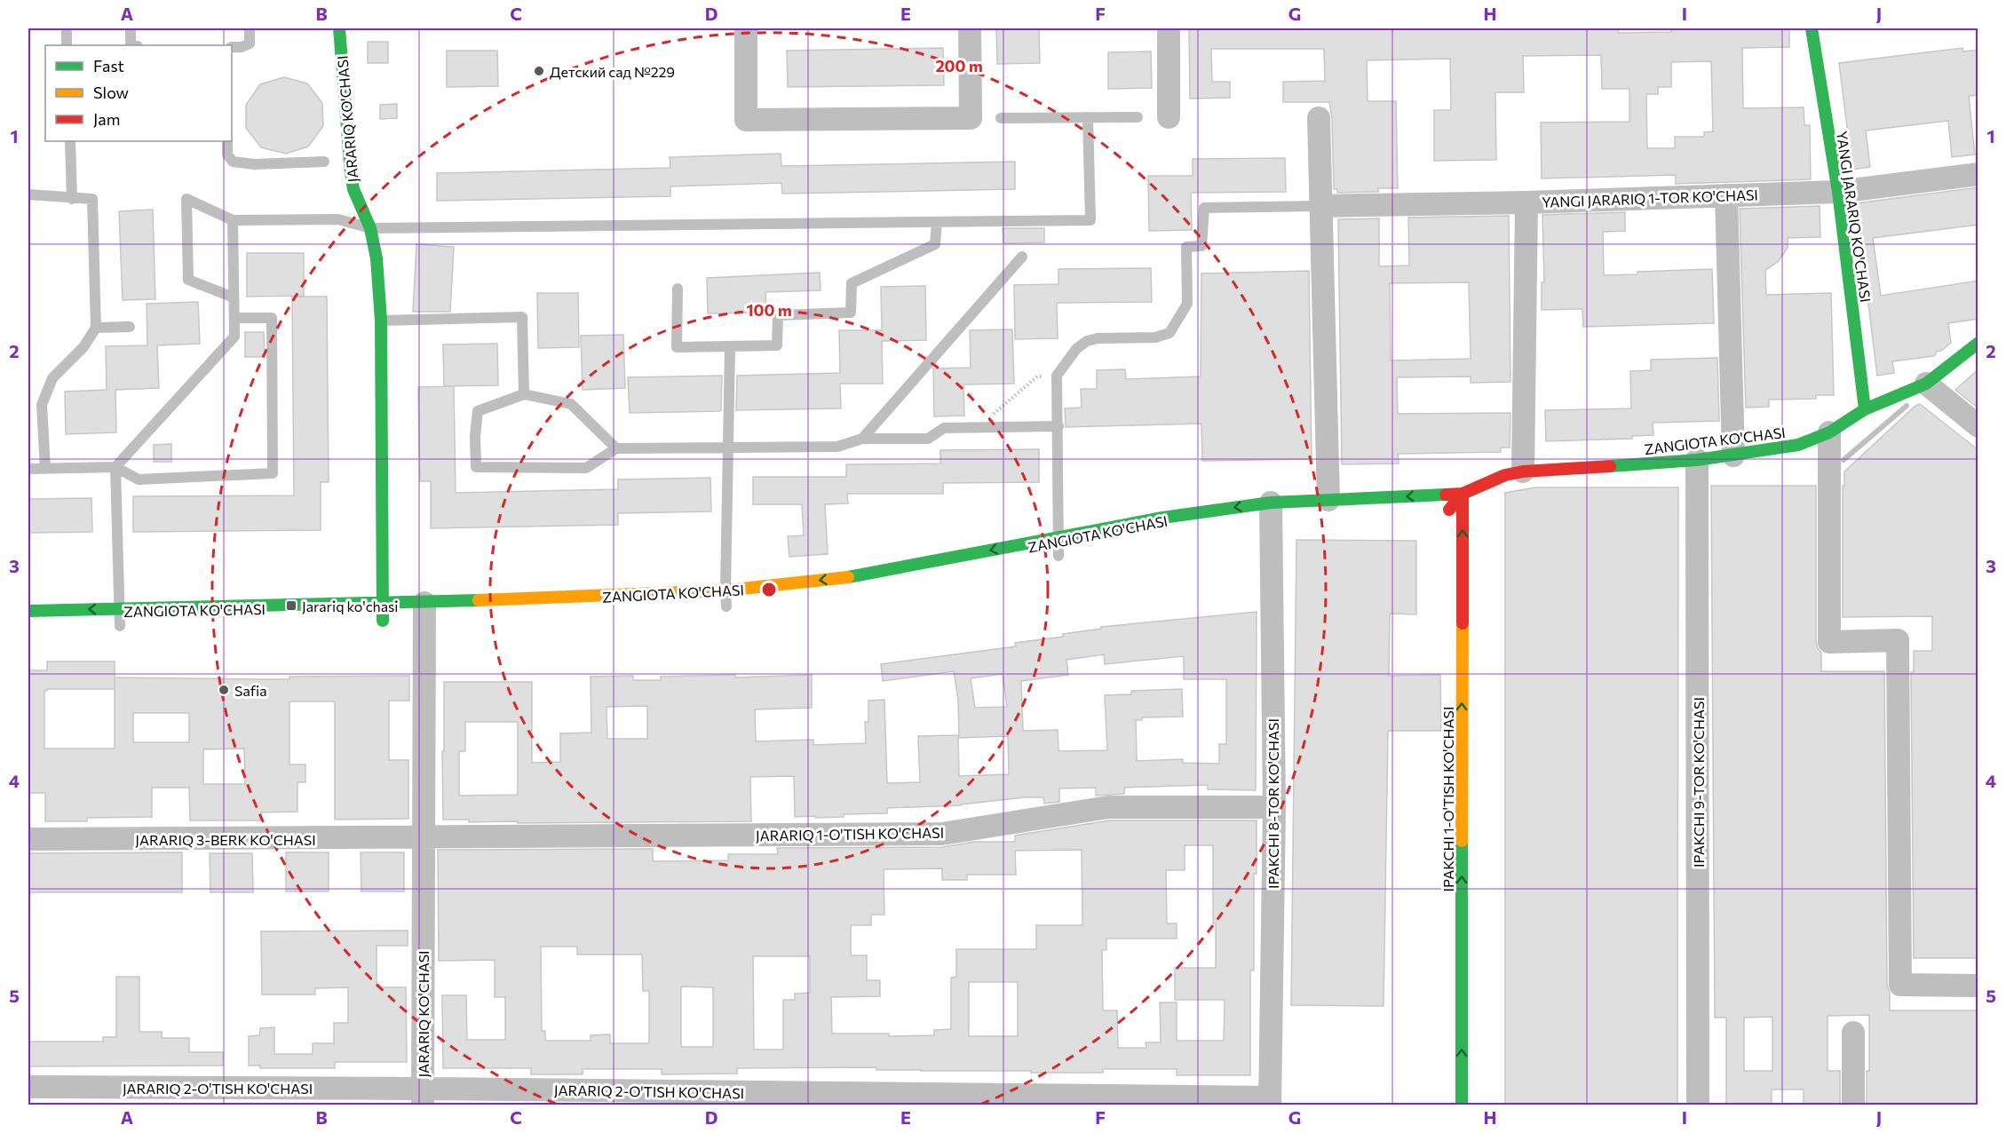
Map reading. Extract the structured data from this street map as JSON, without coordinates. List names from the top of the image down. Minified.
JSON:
{"streets":{"main road":["JARARIQ KO'CHASI","YANGI JARARIQ KO'CHASI","ZANGIOTA KO'CHASI","IPAKCHI 1-O'TISH KO'CHASI"],"street":["YANGI JARARIQ 1-TOR KO'CHASI","IPAKCHI 9-TOR KO'CHASI","IPAKCHI 8-TOR KO'CHASI","JARARIQ 1-O'TISH KO'CHASI","JARARIQ 3-BERK KO'CHASI","JARARIQ 2-O'TISH KO'CHASI"]},"crossings":[["JARARIQ KO'CHASI","ZANGIOTA KO'CHASI"],["JARARIQ KO'CHASI","JARARIQ 1-O'TISH KO'CHASI"],["JARARIQ KO'CHASI","JARARIQ 3-BERK KO'CHASI"],["JARARIQ KO'CHASI","JARARIQ 2-O'TISH KO'CHASI"],["YANGI JARARIQ 1-TOR KO'CHASI","YANGI JARARIQ KO'CHASI"],["YANGI JARARIQ KO'CHASI","ZANGIOTA KO'CHASI"],["ZANGIOTA KO'CHASI","IPAKCHI 9-TOR KO'CHASI"],["ZANGIOTA KO'CHASI","IPAKCHI 1-O'TISH KO'CHASI"],["ZANGIOTA KO'CHASI","IPAKCHI 8-TOR KO'CHASI"],["IPAKCHI 8-TOR KO'CHASI","JARARIQ 1-O'TISH KO'CHASI"],["IPAKCHI 8-TOR KO'CHASI","JARARIQ 2-O'TISH KO'CHASI"],["JARARIQ 1-O'TISH KO'CHASI","JARARIQ 3-BERK KO'CHASI"]],"one_way":["ZANGIOTA KO'CHASI","IPAKCHI 1-O'TISH KO'CHASI"],"places":{"other":["Детский сад №229","Safia"],"transit":["Jarariq ko'chasi"]},"legend":["Fast","Slow","Jam"],"grid":{"columns":["A","B","C","D","E","F","G","H","I","J"],"rows":["1","2","3","4","5"]},"rings":["200 m","100 m"]}
